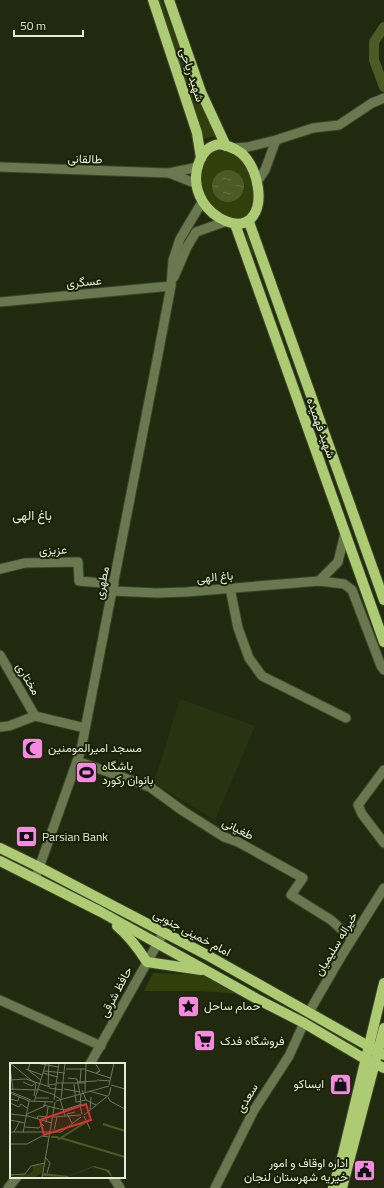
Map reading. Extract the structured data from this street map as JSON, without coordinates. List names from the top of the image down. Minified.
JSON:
{"streets":{"main road":["شهید ریاحی","شهید فهمیده","امام خمینی جنوبی"],"street":["طالقانی","عسگری","عزیزی","باغ الهی","مطهری","مختاری","طغیانی","خیراله سلیمیان","حافظ شرقی","سعدی"]},"crossings":[["شهید ریاحی","شهید فهمیده"],["عسگری","مطهری"],["عزیزی","باغ الهی"],["عزیزی","مطهری"],["باغ الهی","مطهری"],["مطهری","طغیانی"],["مطهری","امام خمینی جنوبی"],["طغیانی","خیراله سلیمیان"],["امام خمینی جنوبی","خیراله سلیمیان"],["امام خمینی جنوبی","حافظ شرقی"],["امام خمینی جنوبی","سعدی"]],"districts":["باغ الهی"],"places":{"mosque":["مسجد امیرالمومنین"],"sports":["باشگاه بانوان رکورد"],"bank":["Parsian Bank"],"place":["حمام ساحل"],"supermarket":["فروشگاه فدک"],"shop":["ایساکو"],"public building":["اداره اوقاف و امور خیریه شهرستان لنجان"]},"scale_bar":"50 m"}
